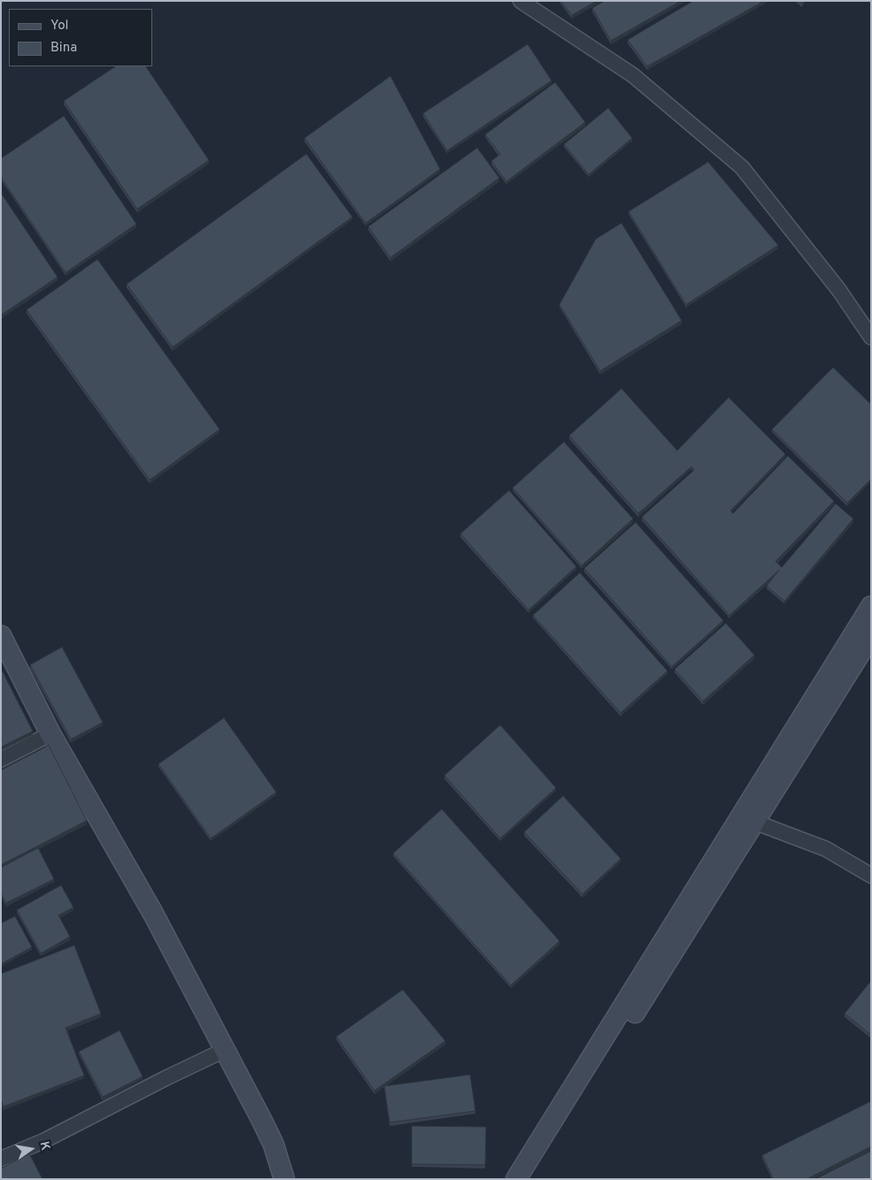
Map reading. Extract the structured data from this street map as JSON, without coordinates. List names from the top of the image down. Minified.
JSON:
{"legend":["Yol","Bina"],"north":"right"}
